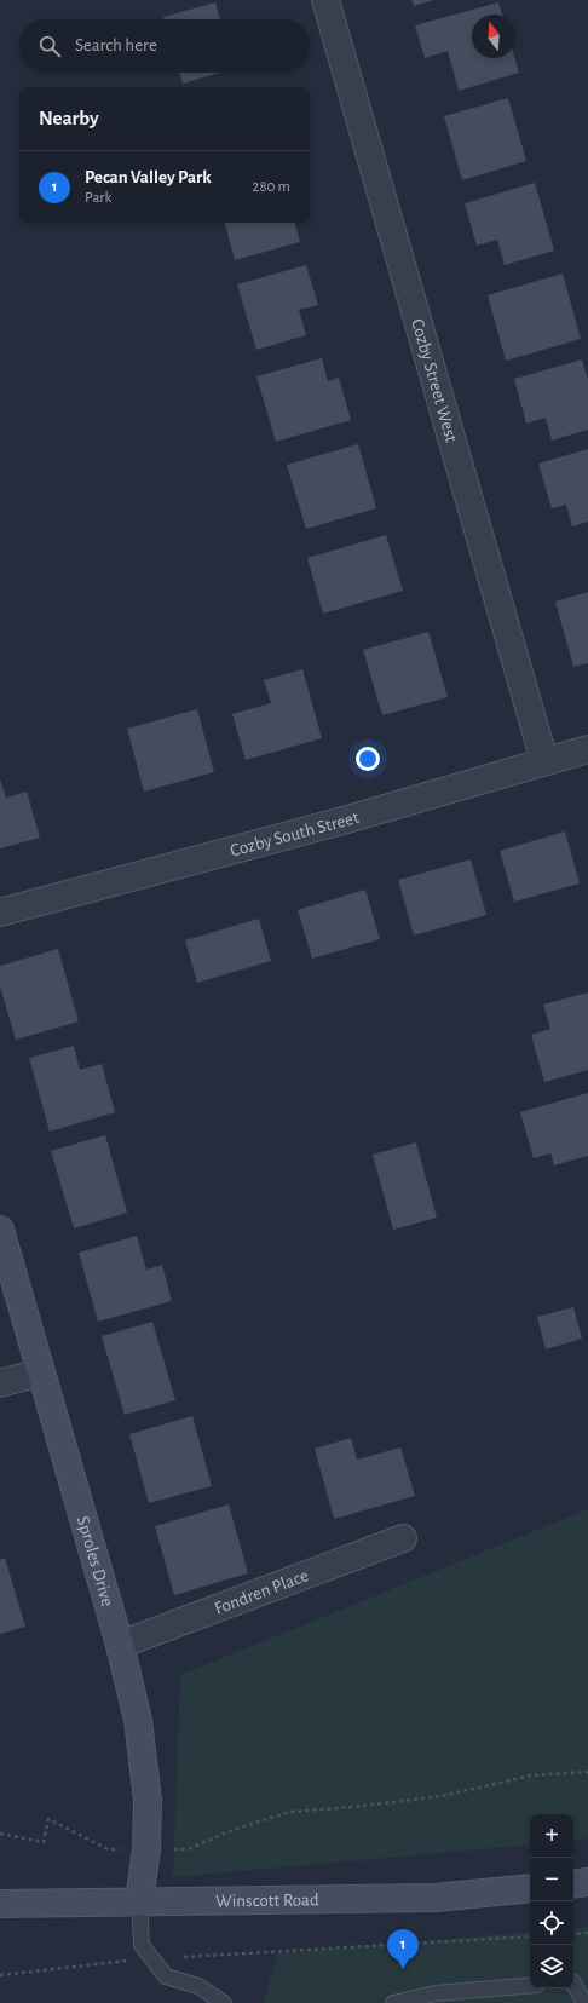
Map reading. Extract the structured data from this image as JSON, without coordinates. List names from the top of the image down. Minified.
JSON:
{"streets":{"street":["Cozby Street West","Cozby South Street","Sproles Drive","Fondren Place","Winscott Road"]},"crossings":[["Cozby Street West","Cozby South Street"],["Sproles Drive","Fondren Place"],["Sproles Drive","Winscott Road"]],"north":"top","page":{"search":"Search here","heading":"Nearby","list":[{"mark":"1","name":"Pecan Valley Park","note":"Park","value":"280 m"}],"map_buttons":["+","−"],"pins":"1"}}
